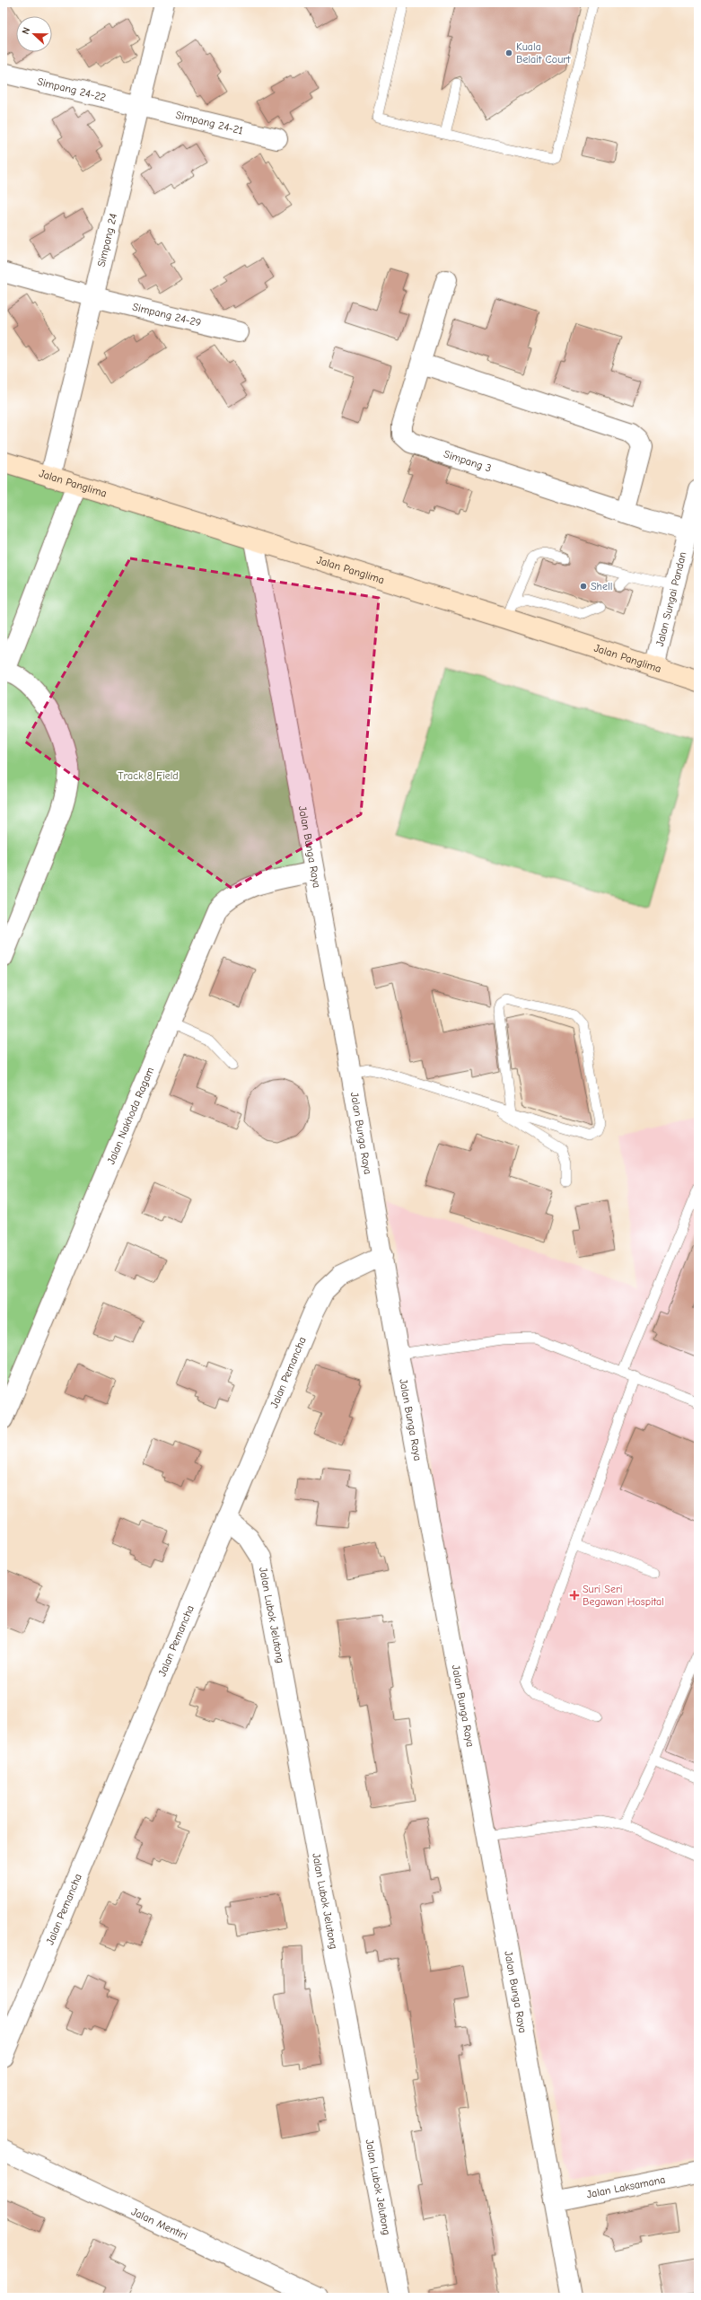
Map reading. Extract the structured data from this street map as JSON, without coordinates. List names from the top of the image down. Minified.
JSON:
{"streets":{"main road":["Jalan Panglima"],"street":["Simpang 24-22","Simpang 24-21","Simpang 24","Simpang 24-29","Simpang 3","Jalan Sungai Pandan","Jalan Bunga Raya","Jalan Nakhoda Ragam","Jalan Pemancha","Jalan Lubok Jelutong","Jalan Laksamana","Jalan Mentiri"]},"crossings":[["Simpang 24-22","Simpang 24-21"],["Simpang 24-22","Simpang 24"],["Simpang 24-21","Simpang 24"],["Simpang 24","Simpang 24-29"],["Simpang 24","Jalan Panglima"],["Simpang 3","Jalan Sungai Pandan"],["Jalan Panglima","Jalan Sungai Pandan"],["Jalan Panglima","Jalan Bunga Raya"],["Jalan Bunga Raya","Jalan Nakhoda Ragam"],["Jalan Bunga Raya","Jalan Pemancha"],["Jalan Bunga Raya","Jalan Laksamana"],["Jalan Pemancha","Jalan Lubok Jelutong"]],"parks":["Track 8 Field"],"places":{"other":["Kuala Belait Court","Shell"],"health":["Suri Seri Begawan Hospital"]},"north":"left"}
